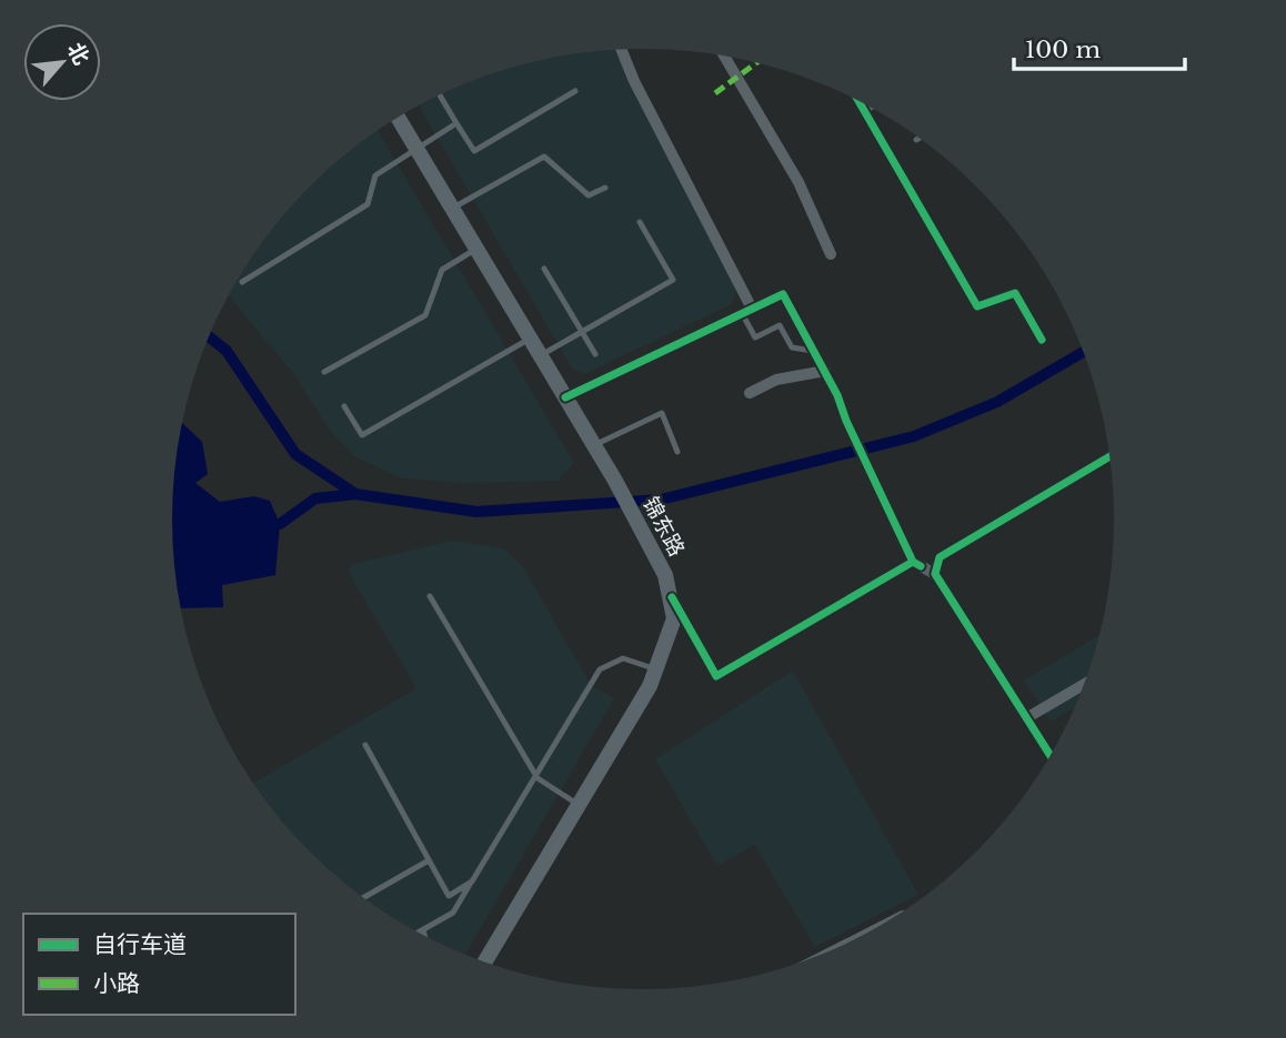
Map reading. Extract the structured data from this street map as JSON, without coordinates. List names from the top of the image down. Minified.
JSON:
{"streets":{"main road":["锦东路"]},"legend":["自行车道","小路"],"scale_bar":"100 m","north":"top right"}
